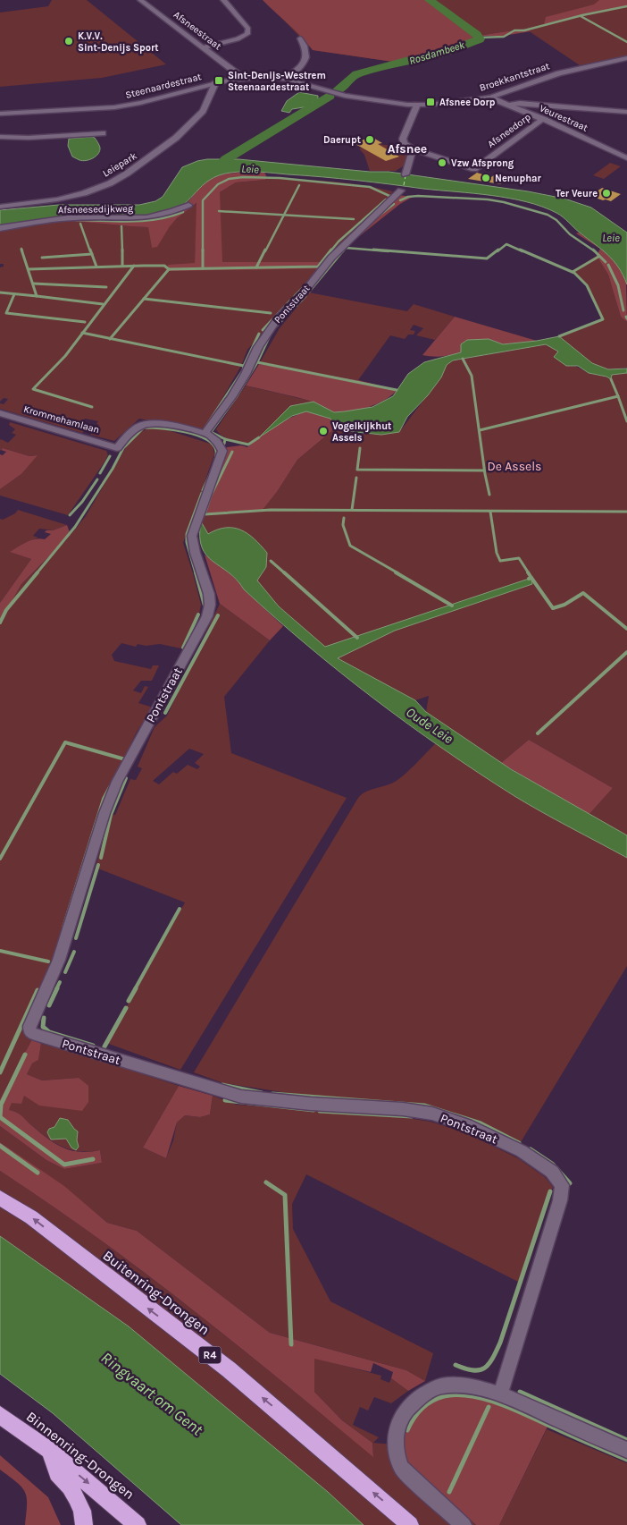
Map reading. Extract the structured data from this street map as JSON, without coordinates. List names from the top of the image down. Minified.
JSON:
{"streets":{"highway":["Buitenring-Drongen","R4","Binnenring-Drongen"],"street":["Afsneestraat","Broekkantstraat","Steenaardestraat","Veurestraat","Afsneedorp","Leiepark","Afsneesedijkweg","Pontstraat","Krommehamlaan"]},"crossings":[["Afsneestraat","Steenaardestraat"],["Broekkantstraat","Steenaardestraat"],["Broekkantstraat","Veurestraat"],["Steenaardestraat","Leiepark"],["Veurestraat","Afsneedorp"],["Pontstraat","Krommehamlaan"]],"one_way":["Buitenring-Drongen","Binnenring-Drongen"],"districts":["Afsnee"],"water":["Rosdambeek","Leie","Oude Leie","Ringvaart om Gent"],"parks":["De Assels"],"places":{"other":["K.V.V. Sint-Denijs Sport","Daerupt","Vzw Afsprong","Nenuphar","Ter Veure","Vogelkijkhut Assels"],"transit":["Sint-Denijs-Westrem Steenaardestraat","Afsnee Dorp"]}}
